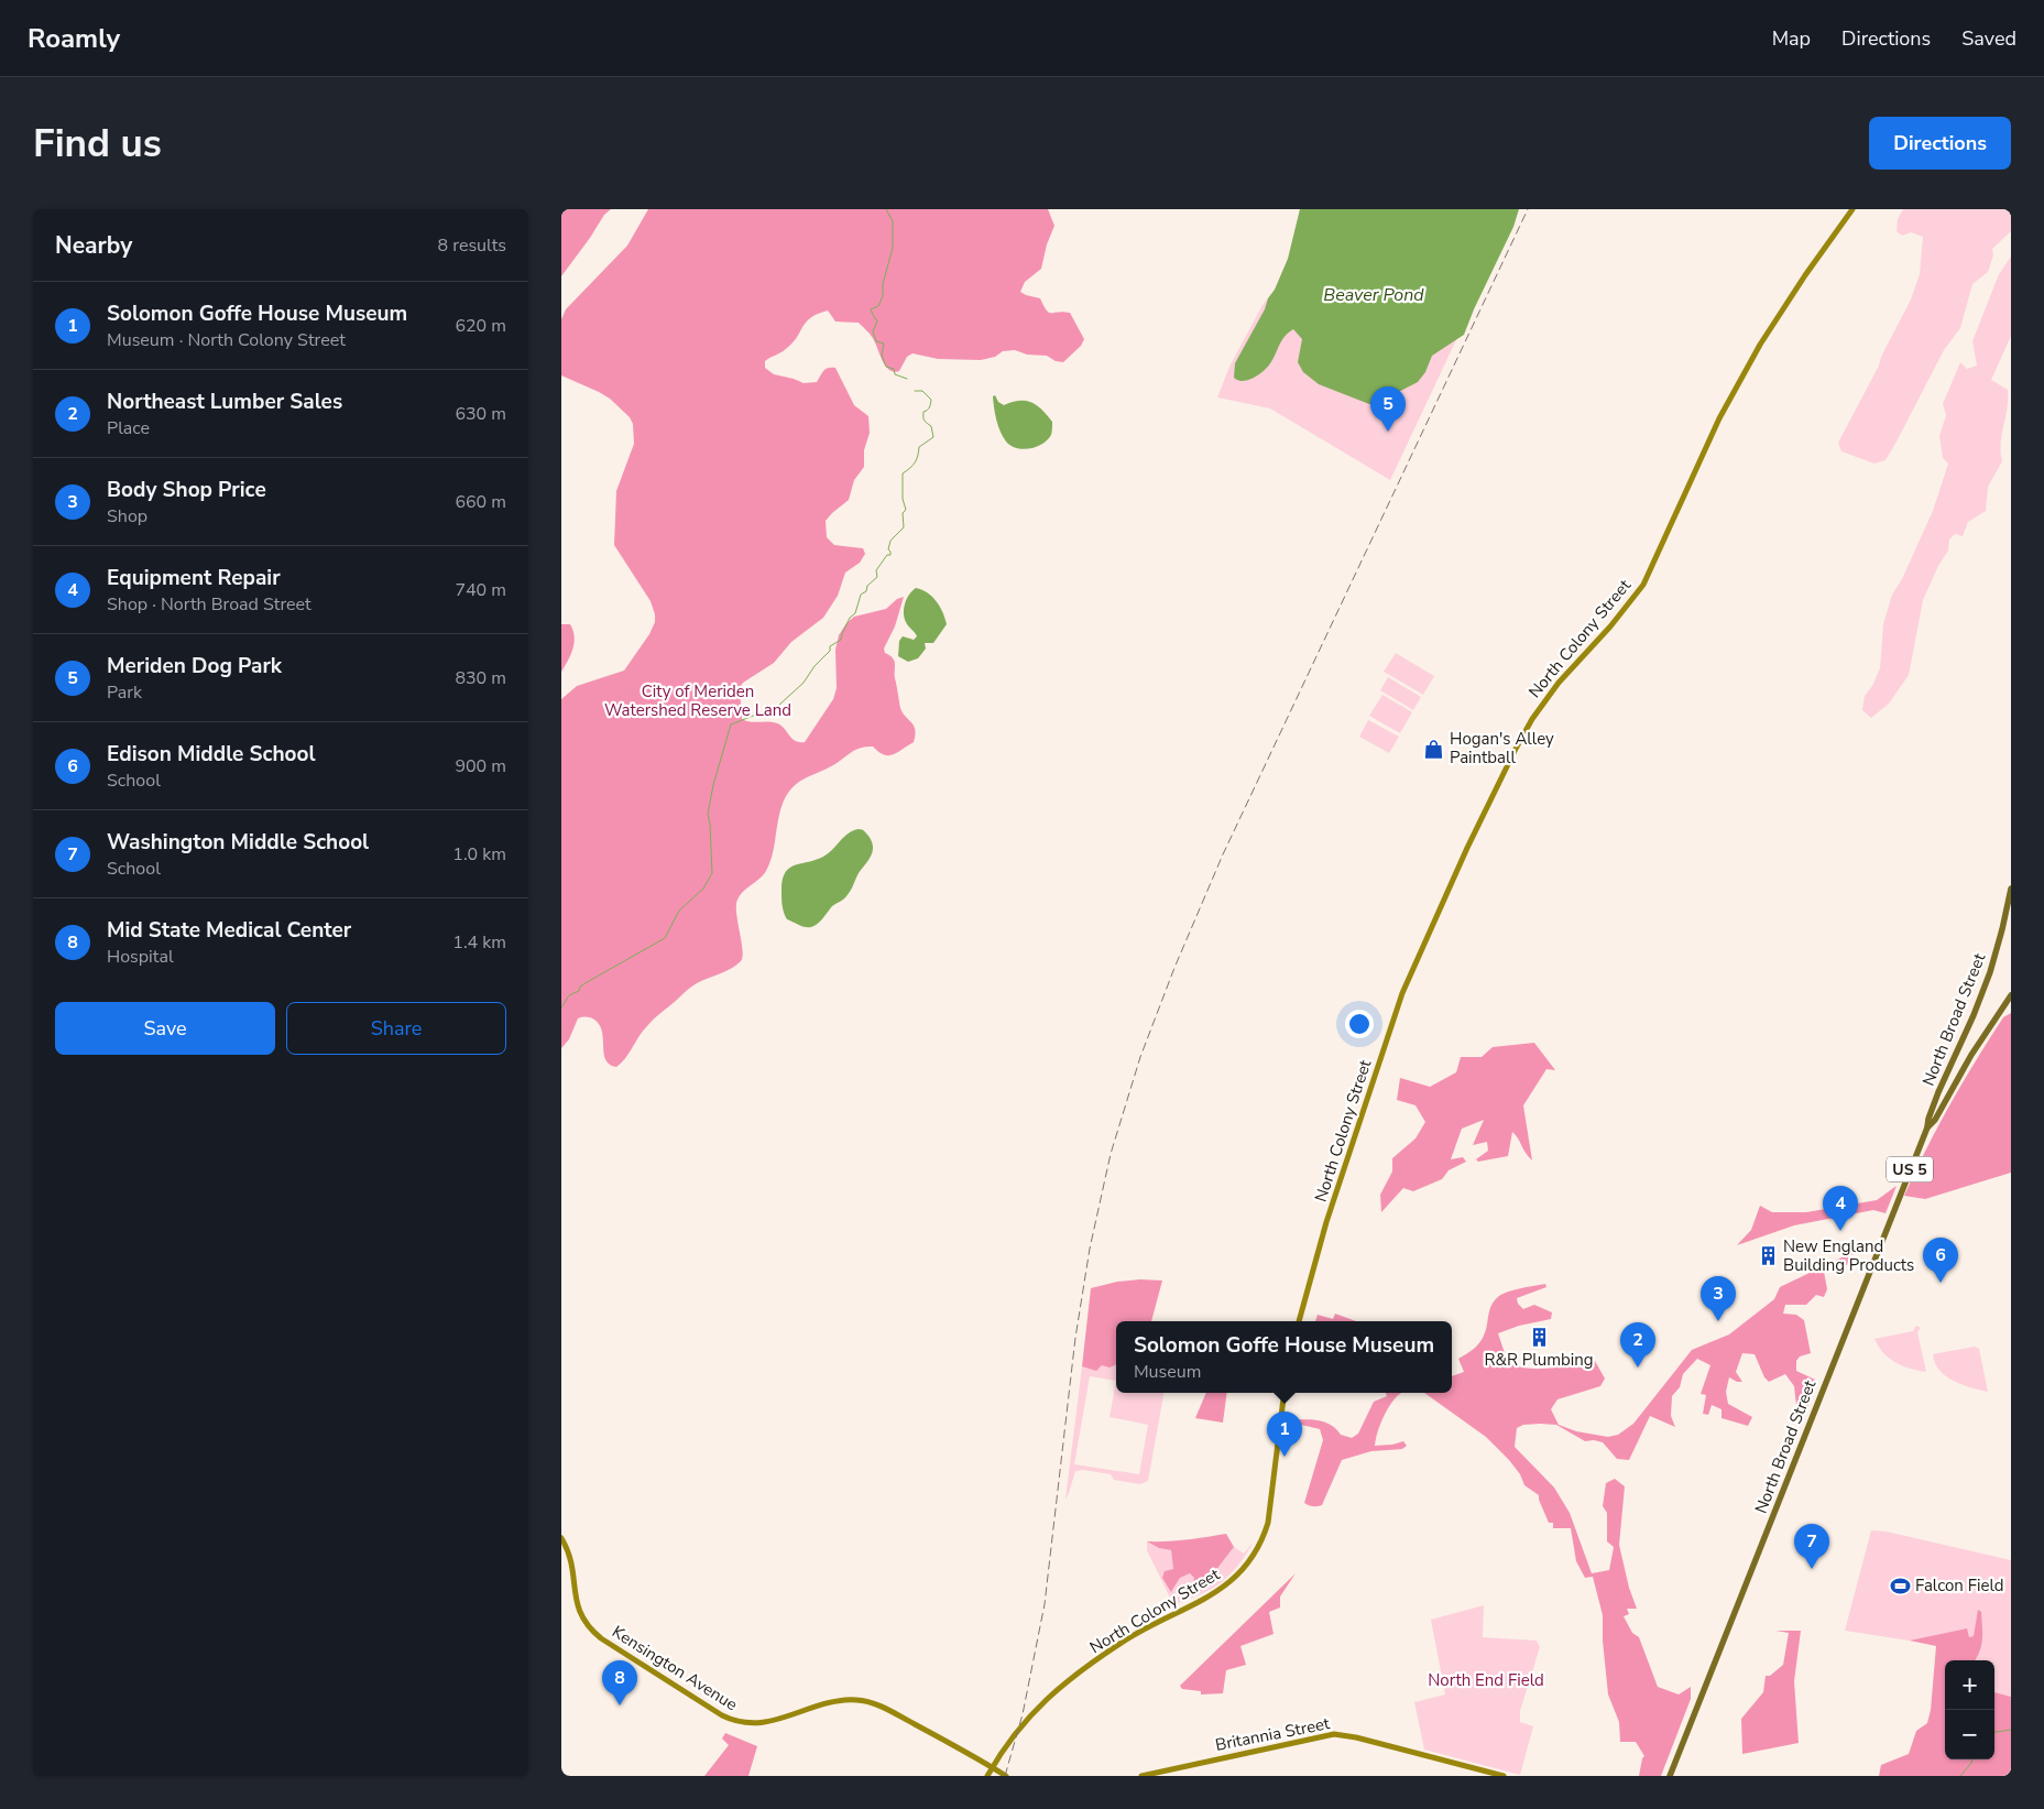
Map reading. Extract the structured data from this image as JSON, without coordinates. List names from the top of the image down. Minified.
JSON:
{"streets":{"main road":["North Colony Street","North Broad Street","US 5","Kensington Avenue","Britannia Street"]},"crossings":[["North Colony Street","Kensington Avenue"]],"water":["Beaver Pond"],"parks":["City of Meriden Watershed Reserve Land","North End Field"],"places":{"shop":["Hogan's Alley Paintball"],"building":["New England Building Products","R&R Plumbing"],"sports":["Falcon Field"]},"page":{"header":"Roamly","nav":["Map","Directions","Saved"],"buttons":["Directions",["Save","Share"]],"title":"Find us","heading":["Nearby","8 results"],"list":[{"mark":"1","name":"Solomon Goffe House Museum","note":"Museum · North Colony Street","value":"620 m"},{"mark":"2","name":"Northeast Lumber Sales","note":"Place","value":"630 m"},{"mark":"3","name":"Body Shop Price","note":"Shop","value":"660 m"},{"mark":"4","name":"Equipment Repair","note":"Shop · North Broad Street","value":"740 m"},{"mark":"5","name":"Meriden Dog Park","note":"Park","value":"830 m"},{"mark":"6","name":"Edison Middle School","note":"School","value":"900 m"},{"mark":"7","name":"Washington Middle School","note":"School","value":"1.0 km"},{"mark":"8","name":"Mid State Medical Center","note":"Hospital","value":"1.4 km"}],"pins":["5","4","6","3","2","1","7","8"],"popup":["Solomon Goffe House Museum","Museum"],"map_buttons":["+","−"]}}
